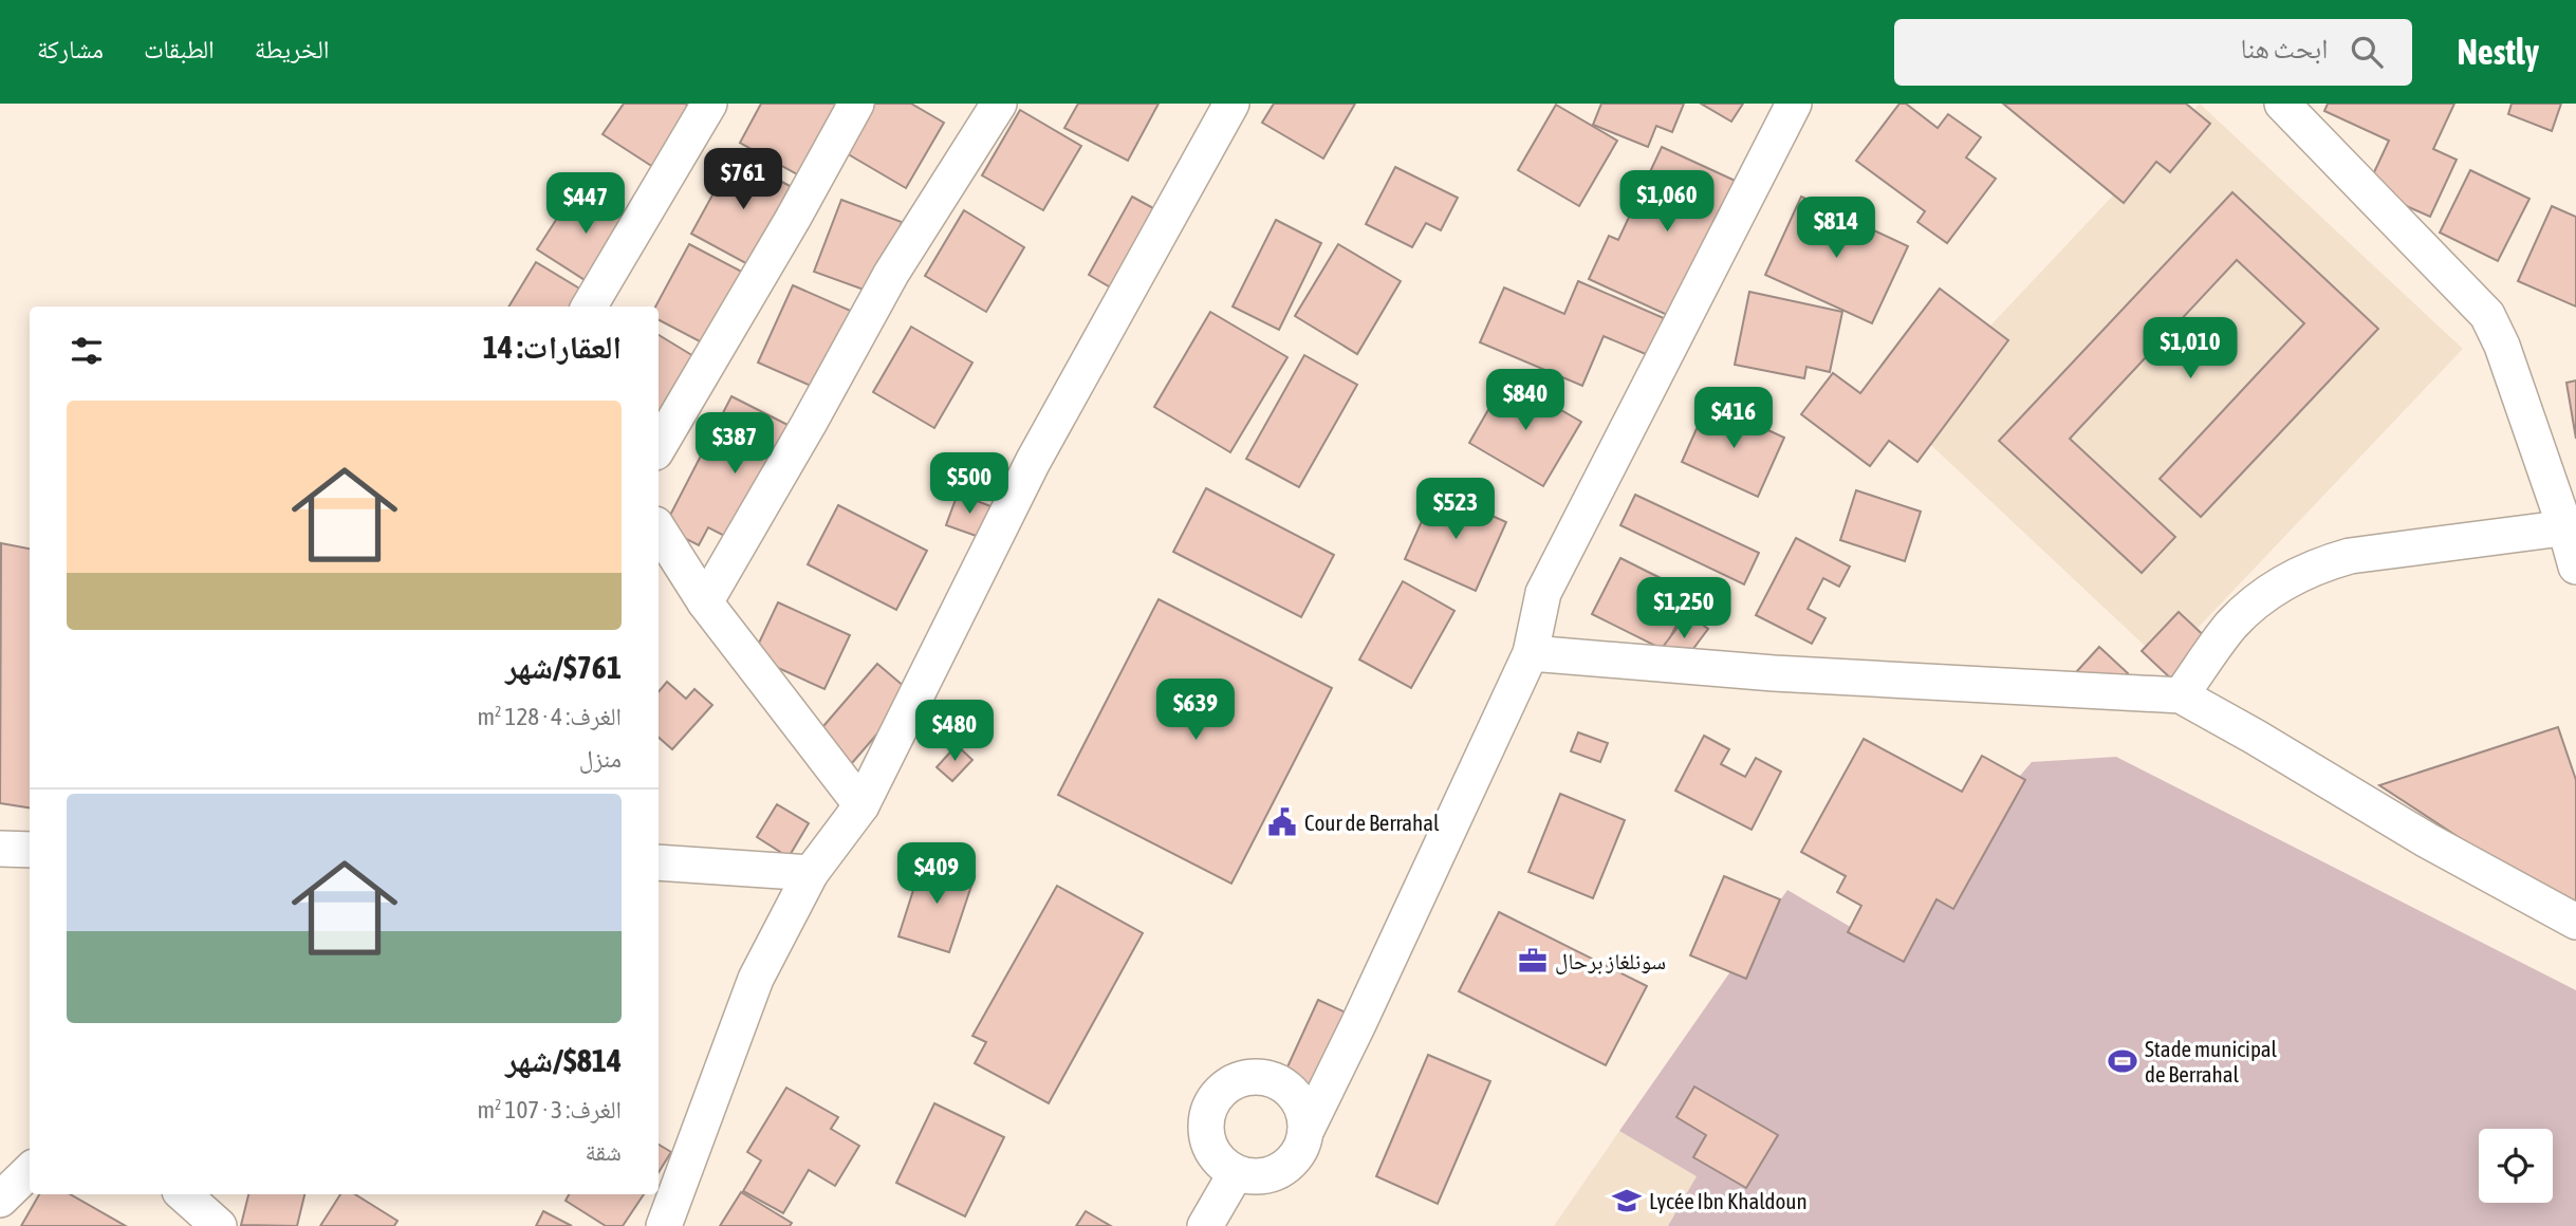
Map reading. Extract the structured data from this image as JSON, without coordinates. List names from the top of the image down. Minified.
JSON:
{"places":{"public building":["Cour de Berrahal"],"office":["سونلغاز برحال"],"sports":["Stade municipal de Berrahal"],"school or university":["Lycée Ibn Khaldoun"]},"page":{"header":"Nestly","search":"ابحث هنا","nav":["الخريطة","الطبقات","مشاركة"],"price":["$761","$1,060","$447","$814","$1,010","$840","$416","$387","$500","$523","$1,250","$639","$480","$409"],"heading":"العقارات: 14","list":[{"name":"$761/شهر","note":"الغرف: 4 · 128 m² · منزل"},{"name":"$814/شهر","note":"الغرف: 3 · 107 m² · شقة"}]}}
